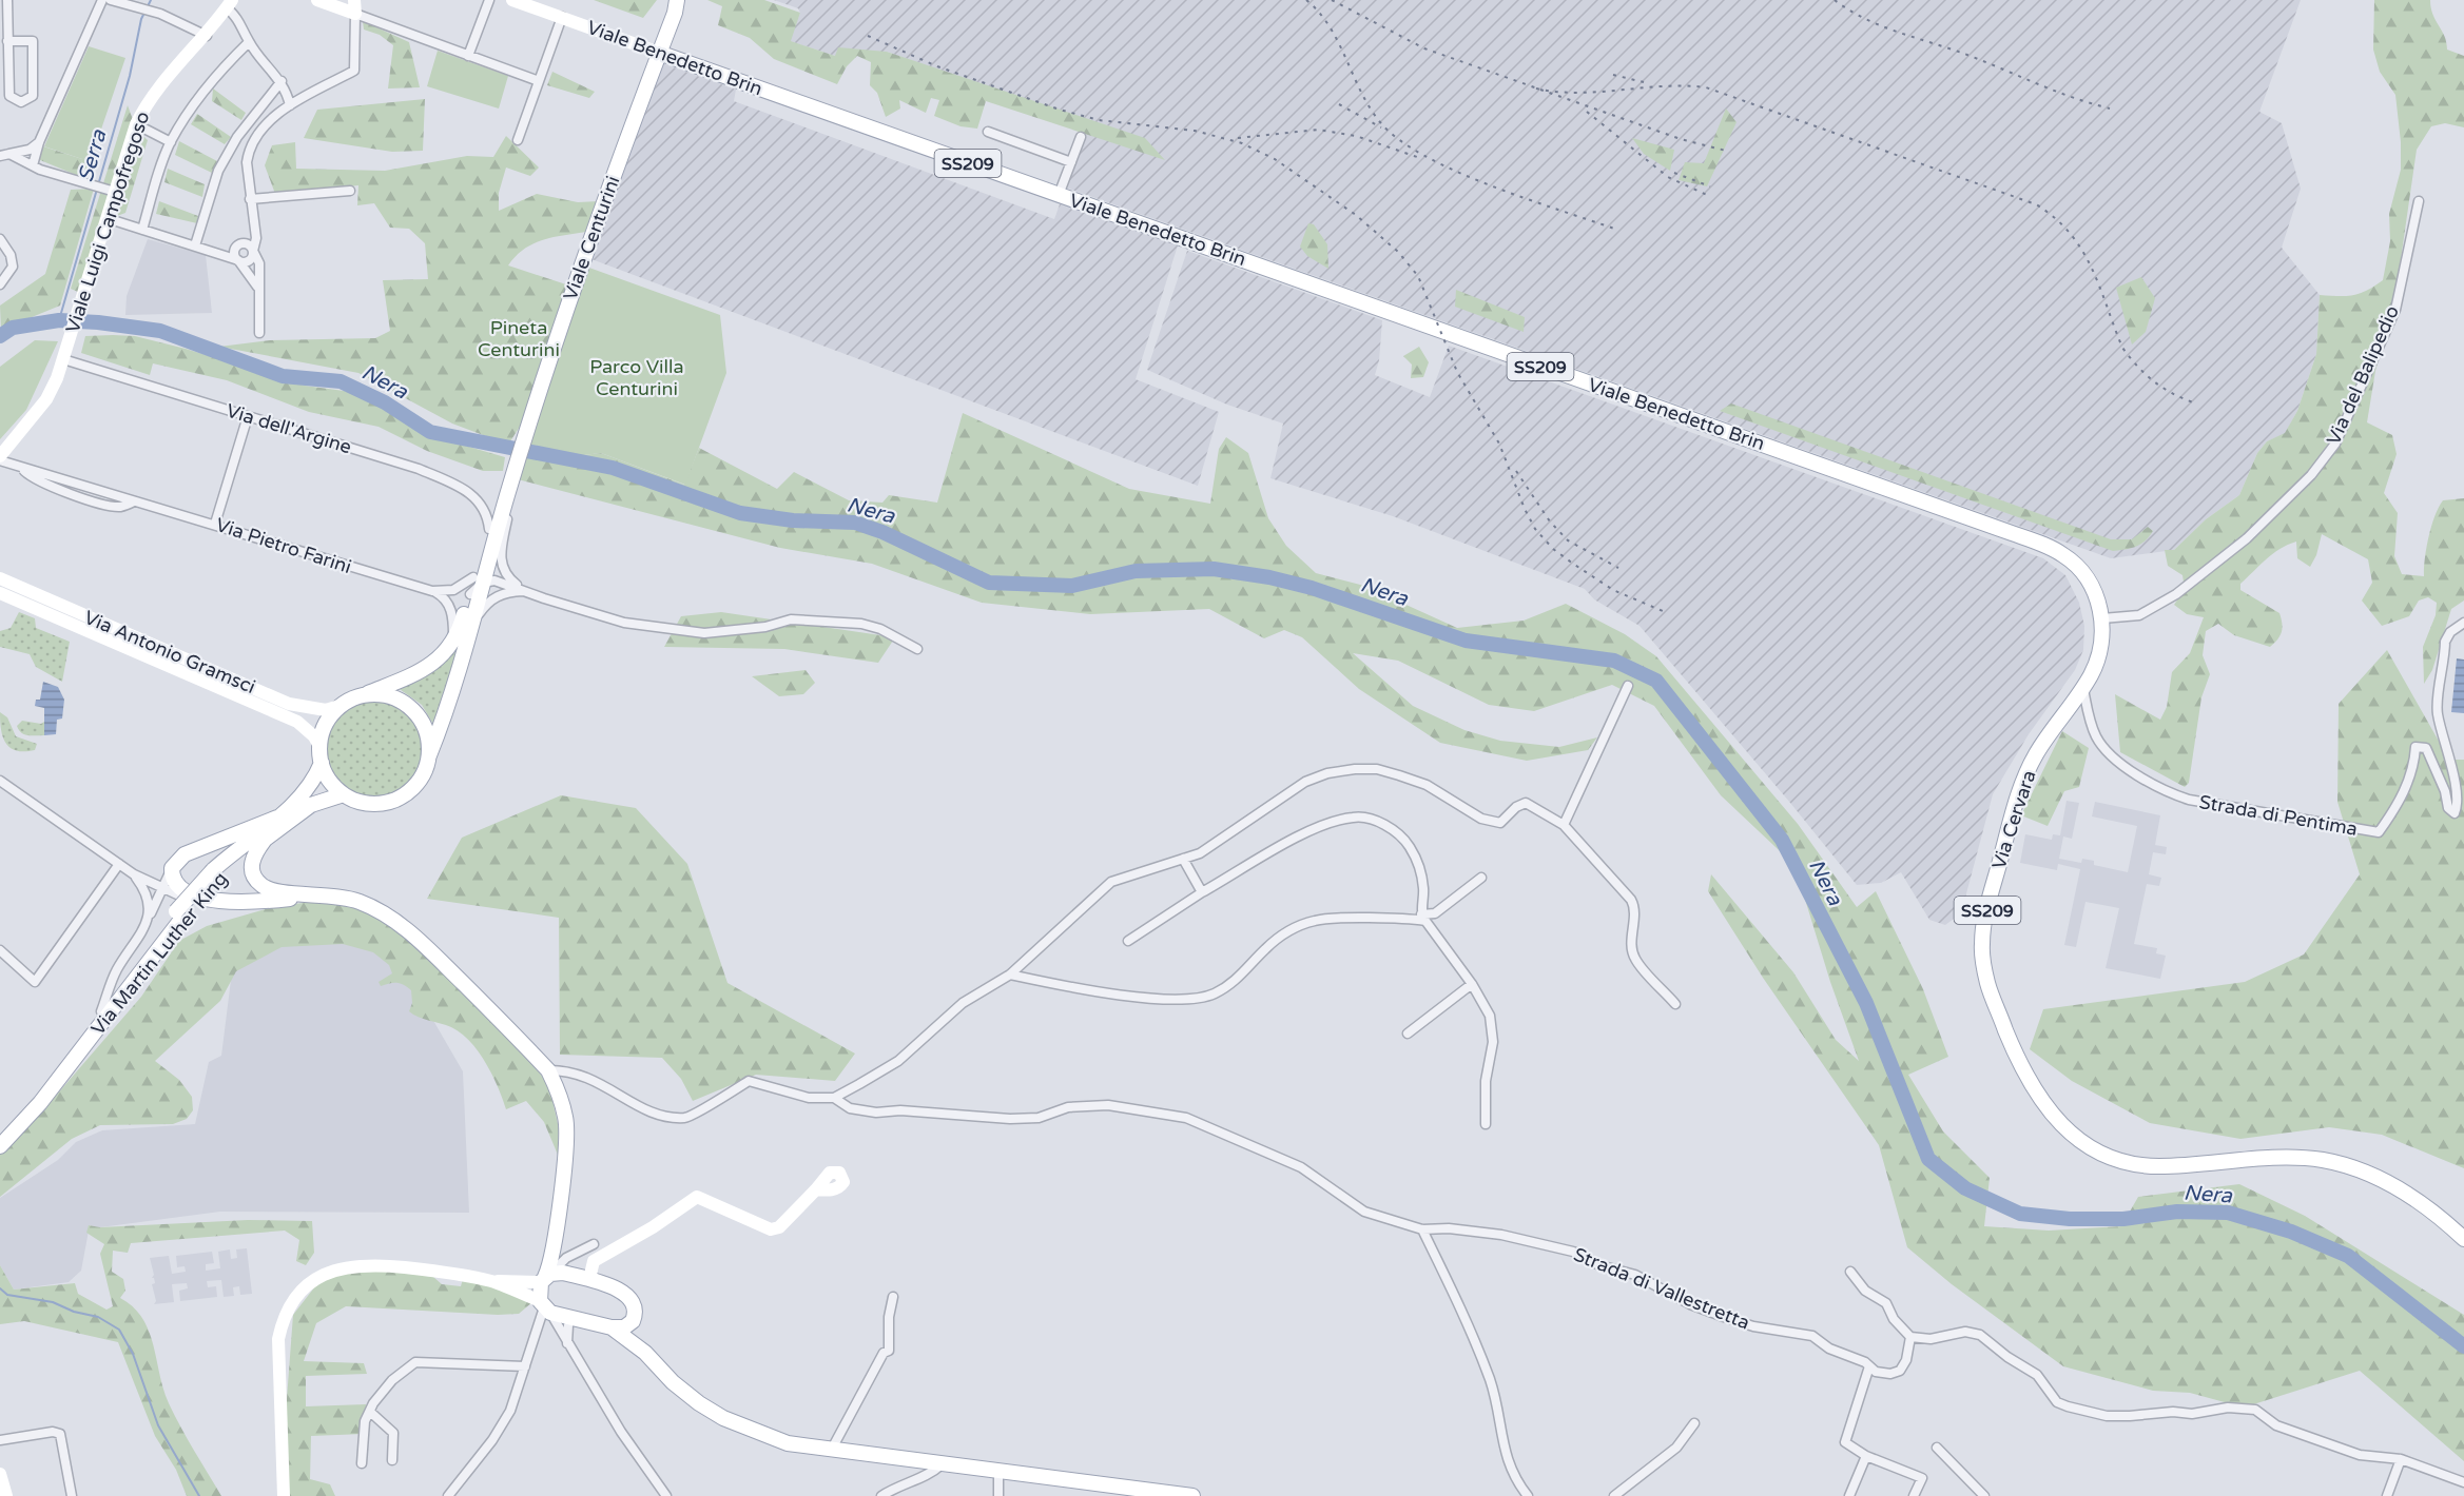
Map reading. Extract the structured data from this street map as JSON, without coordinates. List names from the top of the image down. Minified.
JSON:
{"streets":{"main road":["Viale Benedetto Brin","SS209","Viale Centurini","Via Cervara","Via Martin Luther King"],"street":["Viale Luigi Campofregoso","Via del Balipedio","Via dell'Argine","Via Pietro Farini","Via Antonio Gramsci","Strada di Pentima","Strada di Vallestretta"]},"crossings":[["Viale Benedetto Brin","Viale Centurini"],["Viale Benedetto Brin","Via Cervara"],["Viale Luigi Campofregoso","Via dell'Argine"],["Viale Luigi Campofregoso","Via Pietro Farini"],["Viale Centurini","Via dell'Argine"],["Viale Centurini","Via Pietro Farini"],["Viale Centurini","Via Antonio Gramsci"],["Viale Centurini","Via Martin Luther King"],["Via del Balipedio","Via Cervara"],["Via Antonio Gramsci","Via Martin Luther King"],["Strada di Pentima","Via Cervara"]],"water":["Serra","Nera"],"parks":["Pineta Centurini","Parco Villa Centurini"]}
